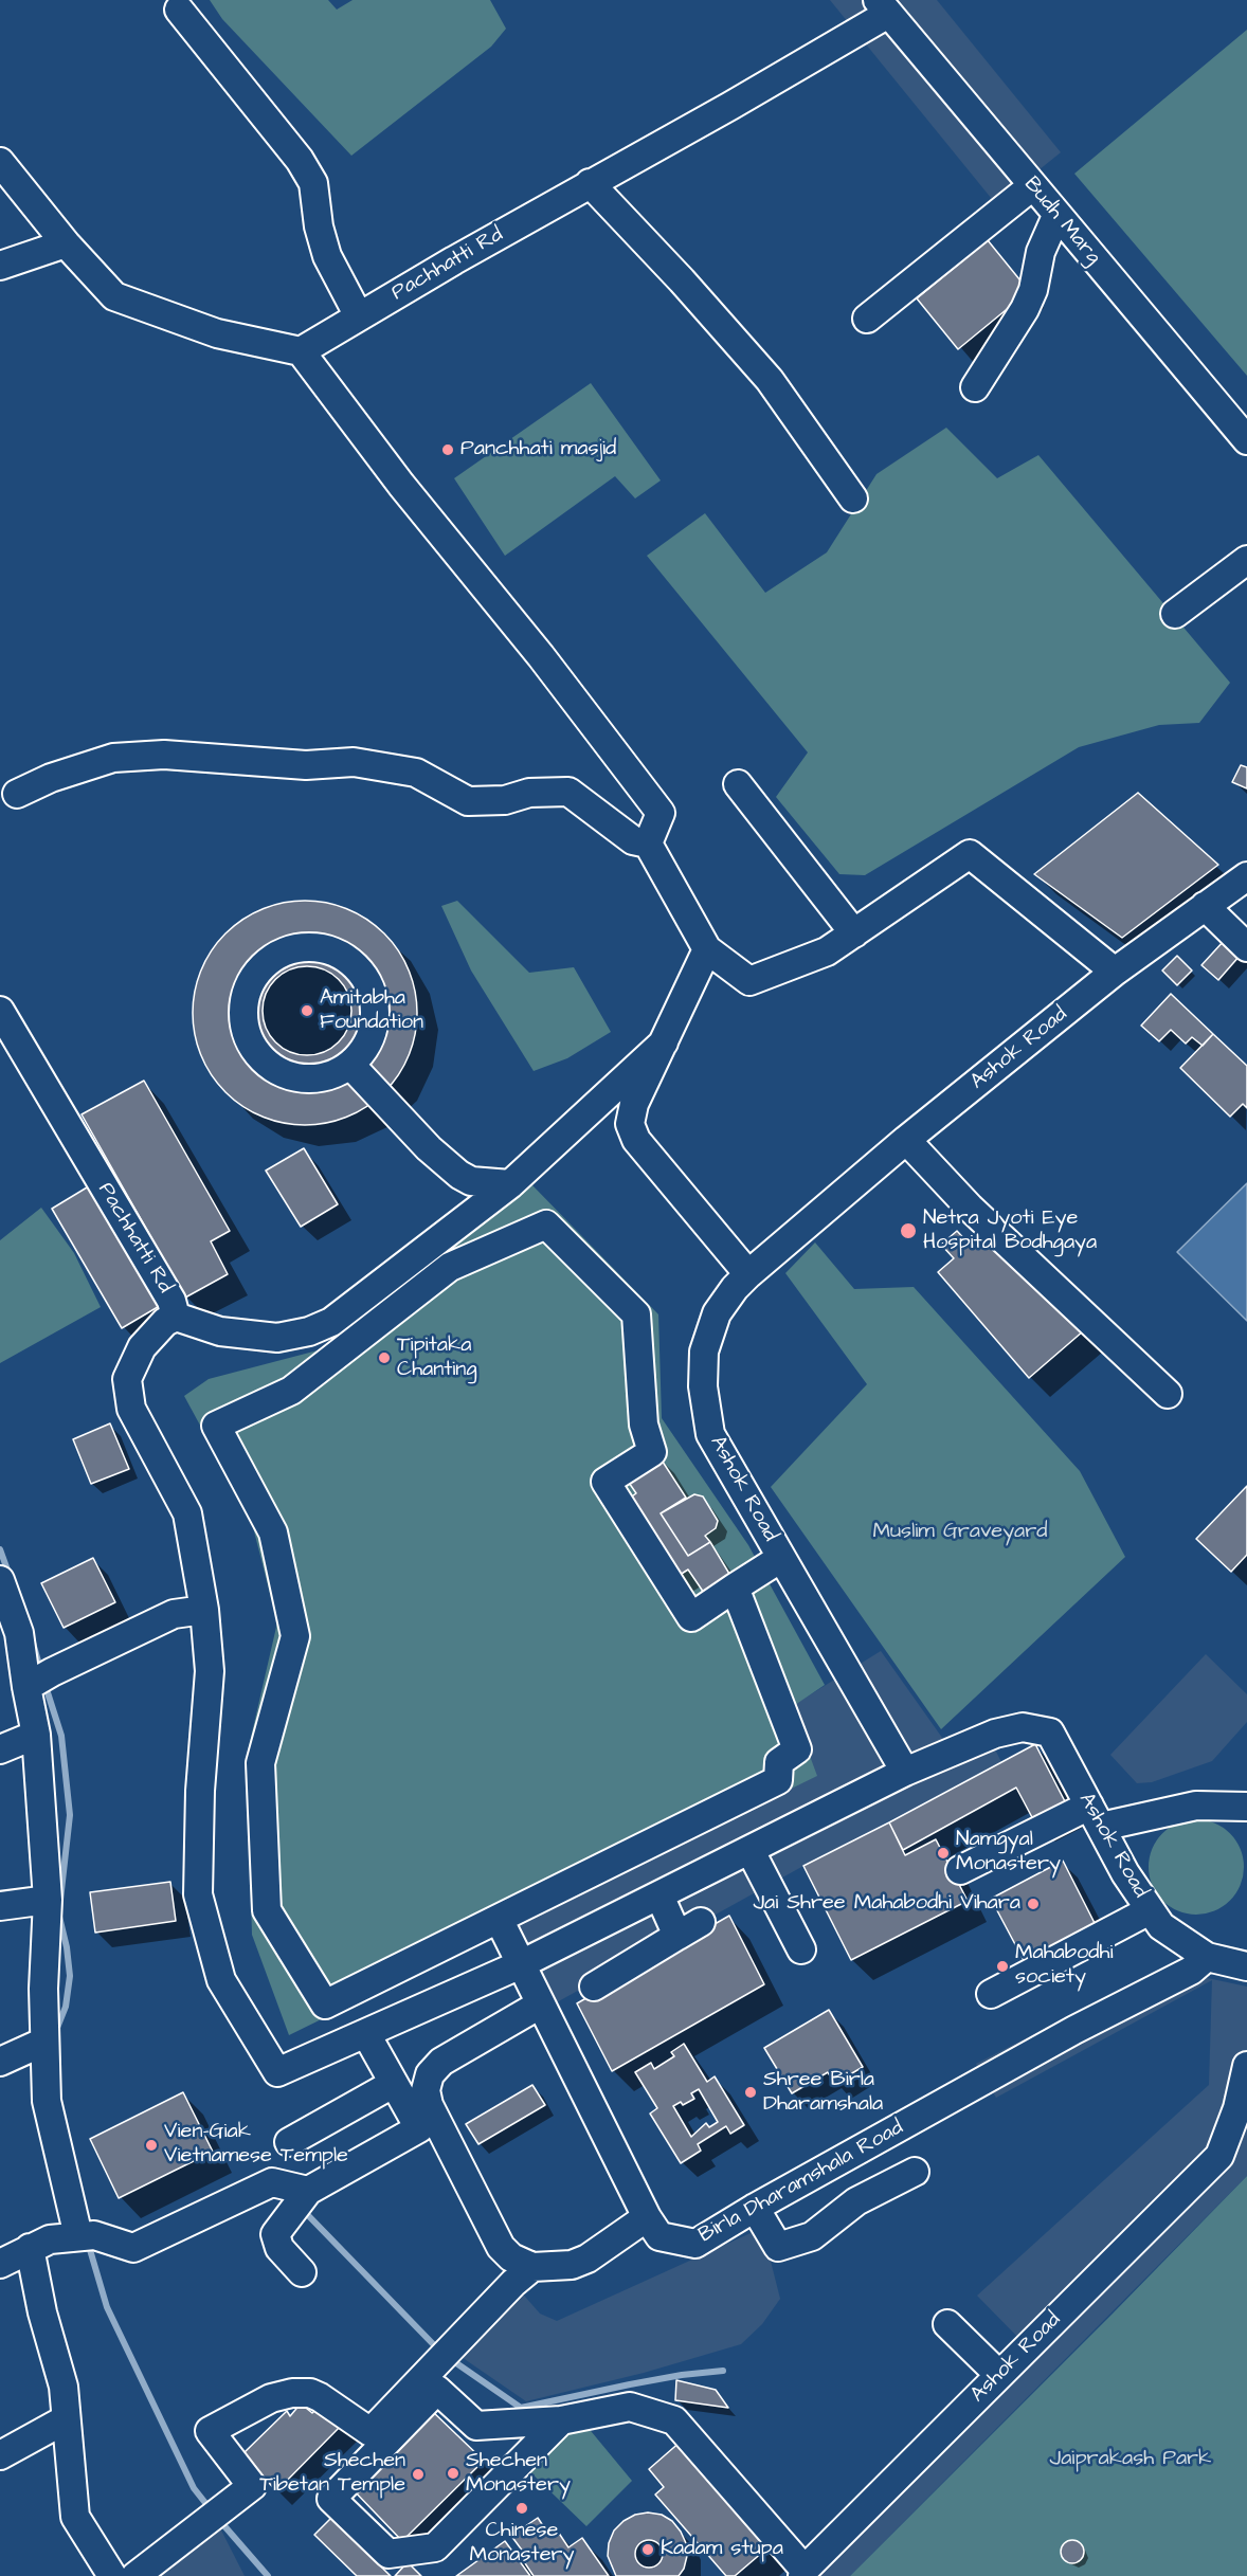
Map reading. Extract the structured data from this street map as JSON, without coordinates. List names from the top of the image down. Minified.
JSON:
{"streets":{"street":["Budh Marg","Pachhatti Rd","Ashok Road","Birla Dharamshala Road"]},"crossings":[["Budh Marg","Pachhatti Rd"],["Ashok Road","Birla Dharamshala Road"]],"parks":["Muslim Graveyard","Jaiprakash Park"],"places":["Panchhati masjid","Amitabha Foundation","Netra Jyoti Eye Hospital Bodhgaya","Tipitaka Chanting","Namgyal Monastery","Jai Shree Mahabodhi Vihara","Mahabodhi society","Shree Birla Dharamshala","Vien-Giak Vietnamese Temple","Shechen Monastery","Shechen Tibetan Temple","Chinese Monastery","Kadam stupa"]}
